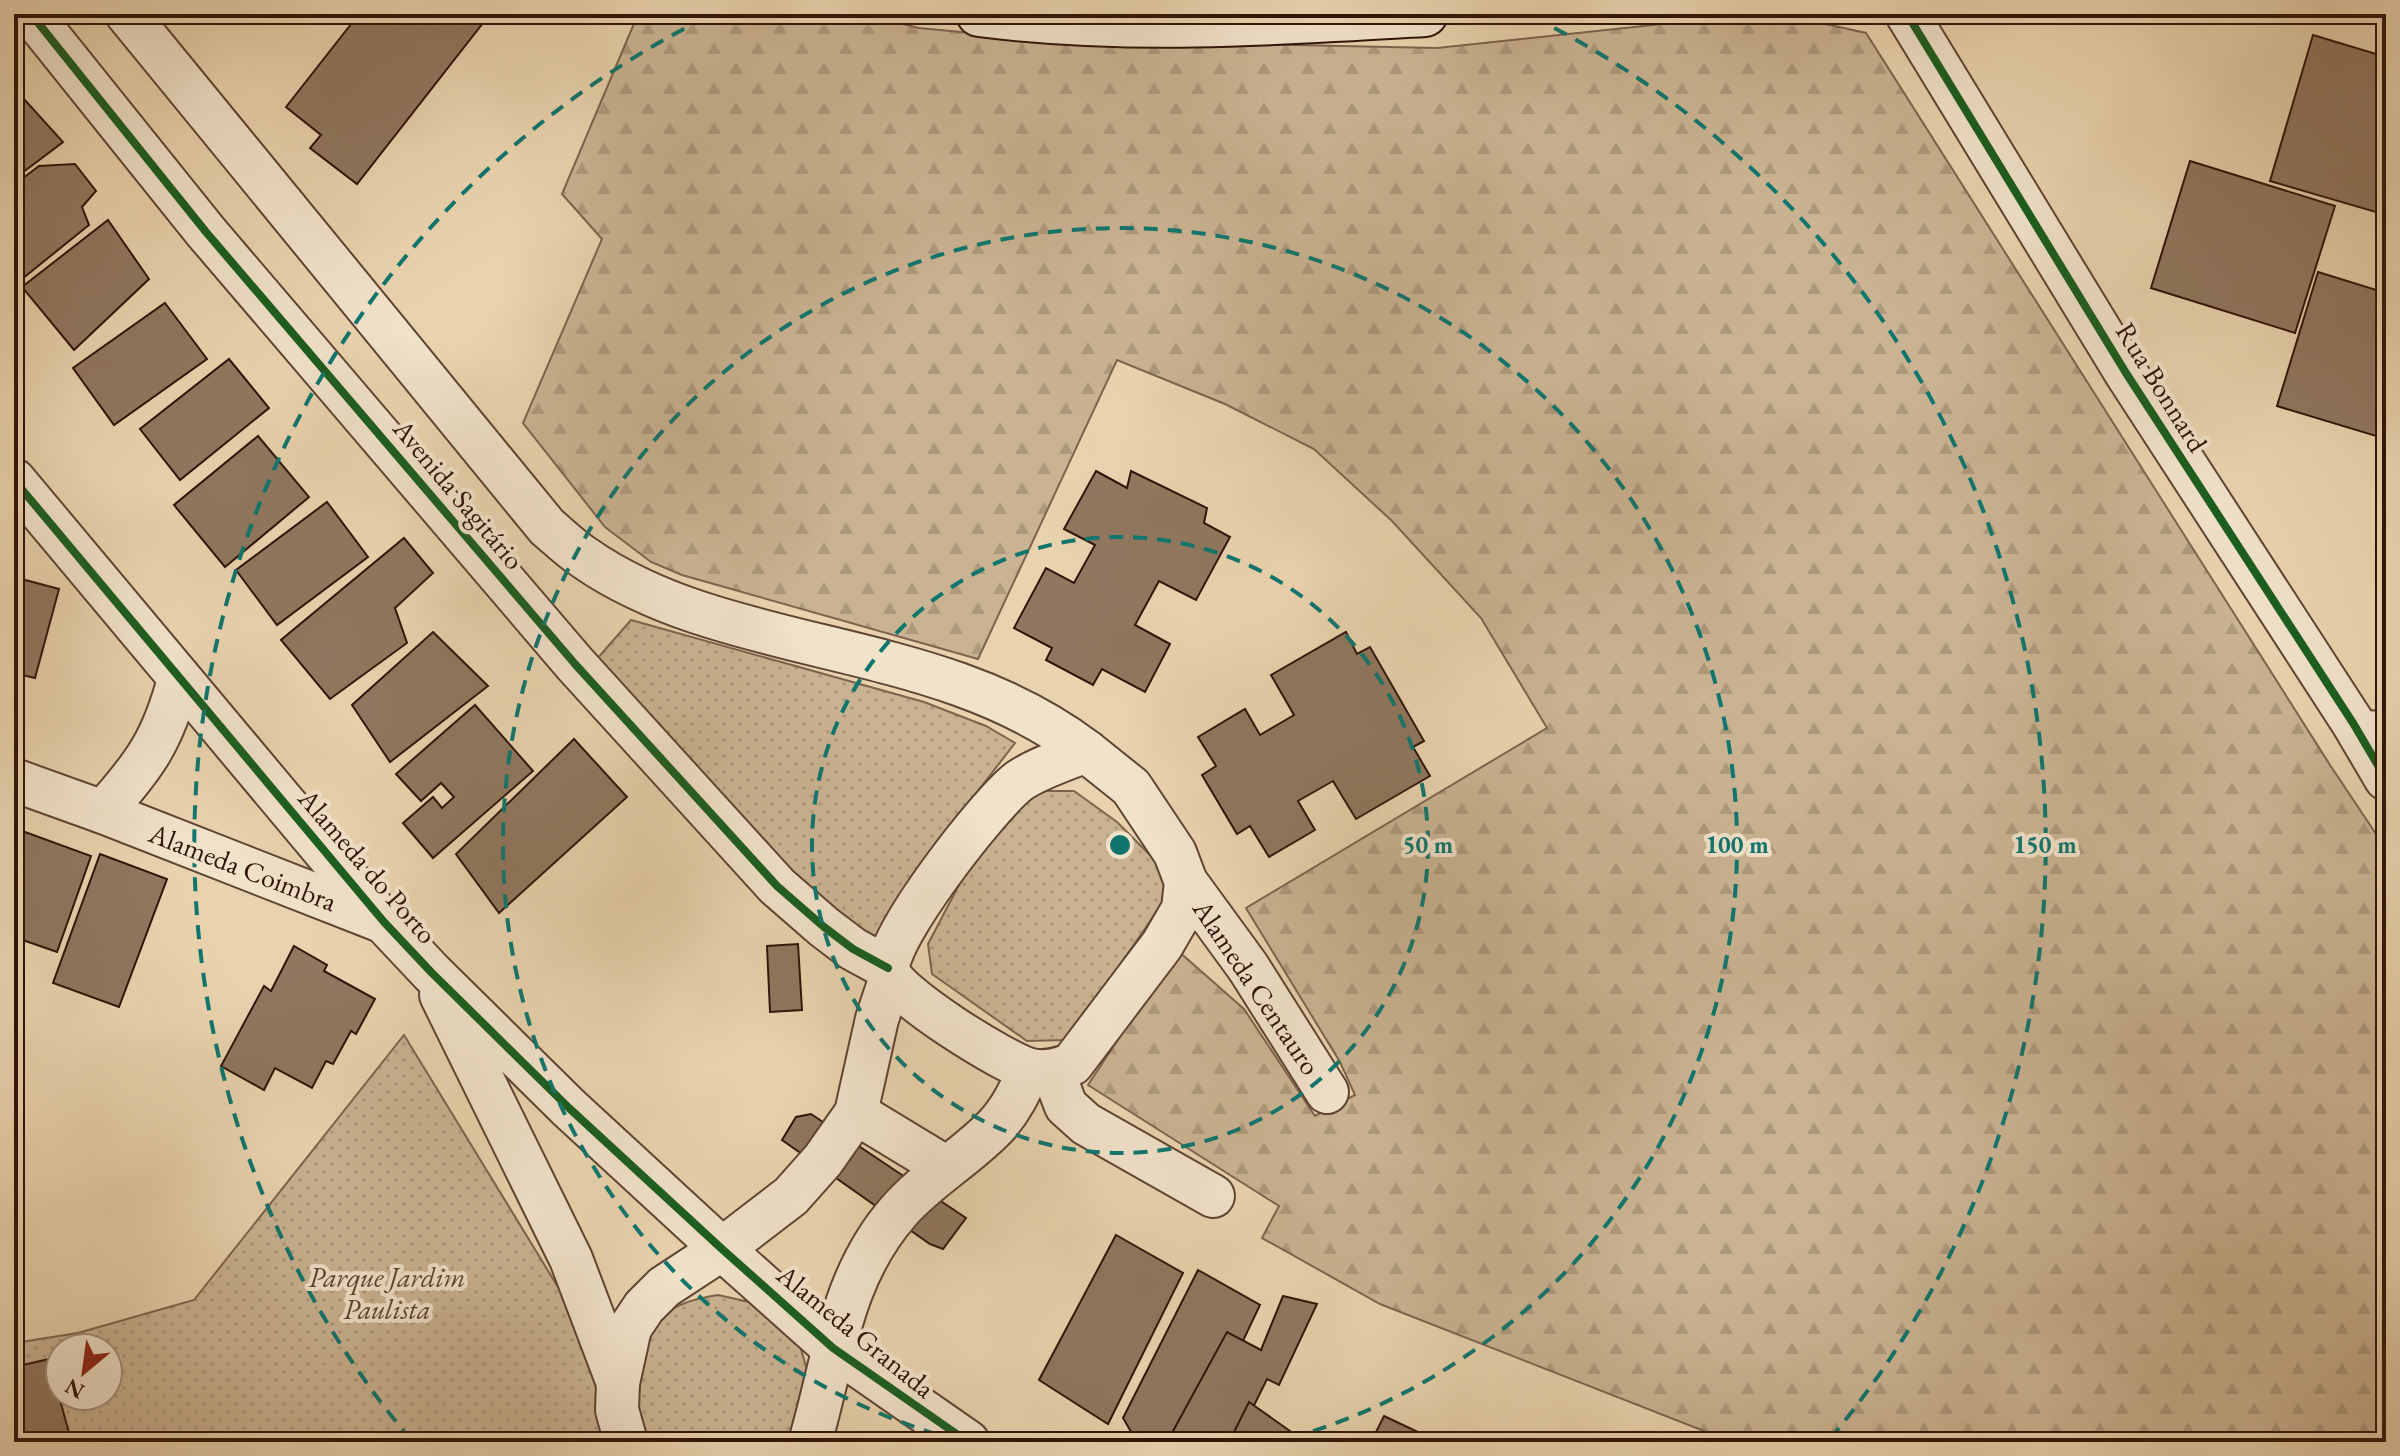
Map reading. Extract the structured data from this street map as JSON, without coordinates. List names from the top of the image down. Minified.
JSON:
{"streets":{"street":["Rua Bonnard","Avenida Sagitário","Alameda do Porto","Alameda Coimbra","Alameda Centauro","Alameda Granada"]},"crossings":[["Avenida Sagitário","Alameda Centauro"],["Alameda do Porto","Alameda Coimbra"],["Alameda do Porto","Alameda Granada"]],"parks":["Parque Jardim Paulista"],"north":"bottom left","rings":["50 m","100 m","150 m"]}
